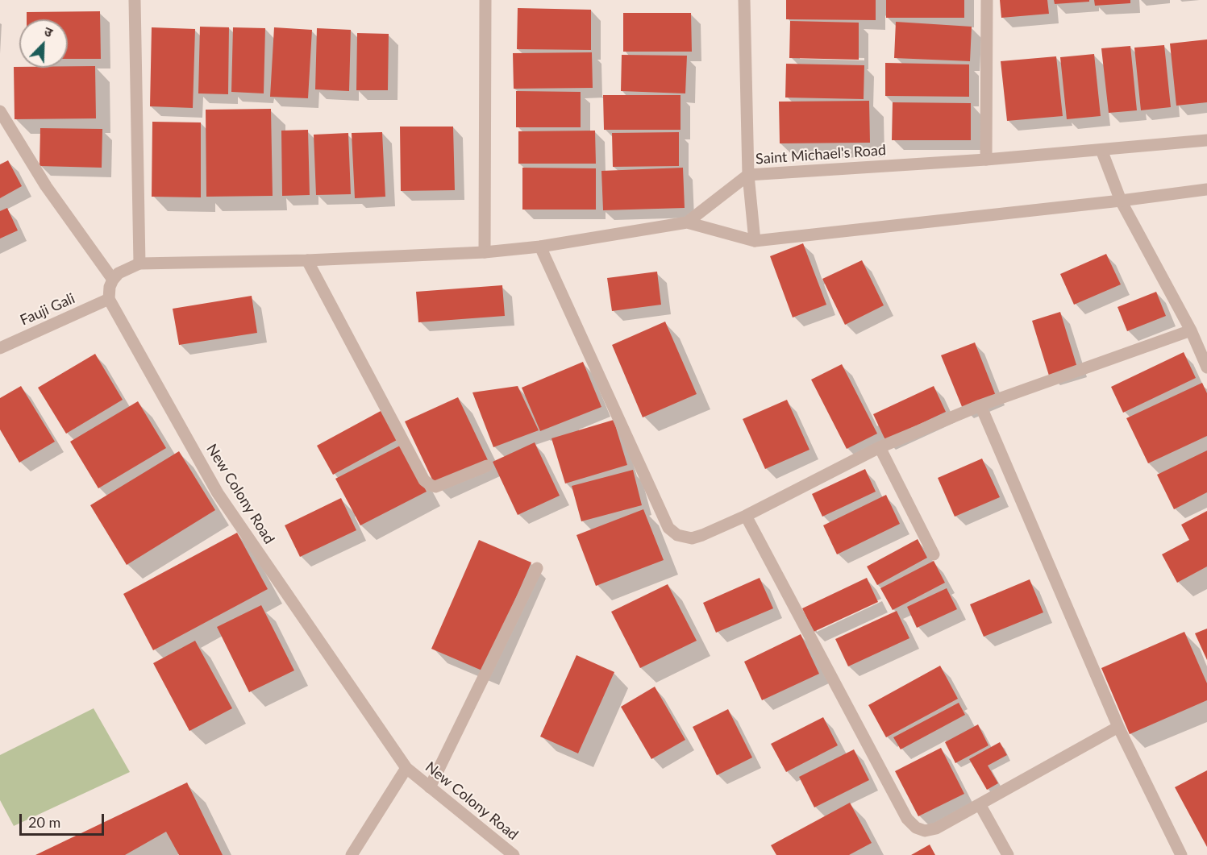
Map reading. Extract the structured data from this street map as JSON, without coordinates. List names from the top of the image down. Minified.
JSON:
{"streets":{"street":["Saint Michael's Road","Fauji Gali","New Colony Road"]},"crossings":[["Fauji Gali","New Colony Road"]],"scale_bar":"20 m","north":"top right"}
